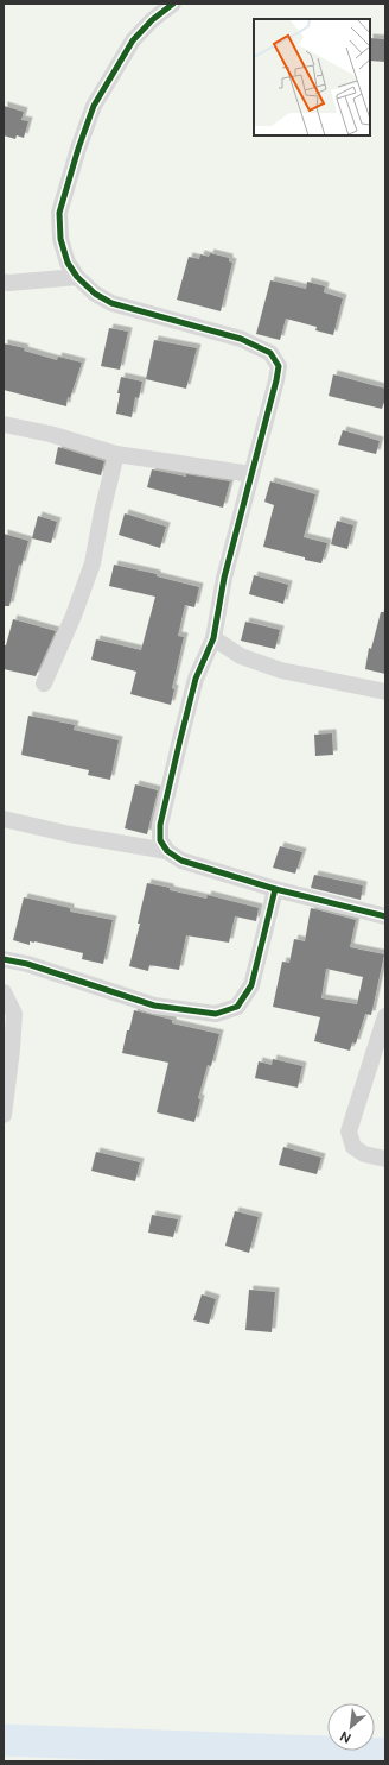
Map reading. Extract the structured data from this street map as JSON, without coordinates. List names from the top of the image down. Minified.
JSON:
{"north":"bottom left"}
